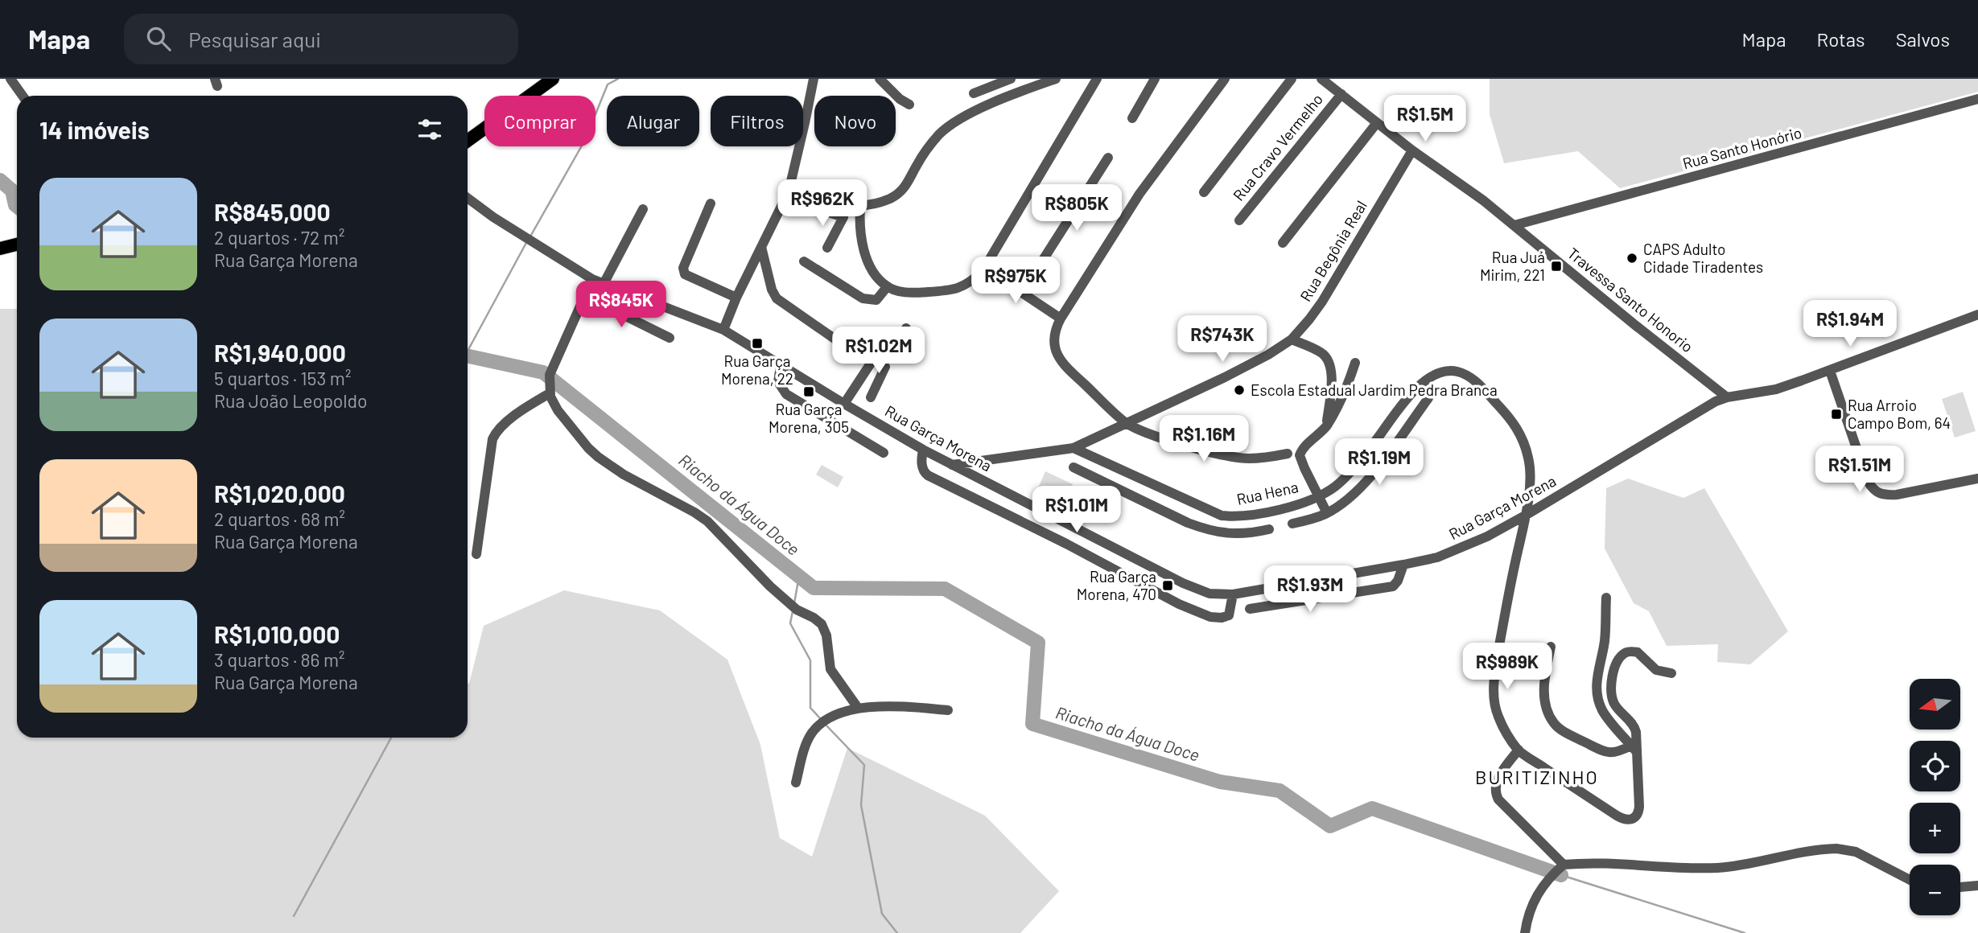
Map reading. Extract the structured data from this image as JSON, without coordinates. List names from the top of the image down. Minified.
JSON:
{"streets":{"street":["Rua Cravo Vermelho","Rua Santo Honório","Rua Begônia Real","Travessa Santo Honorio","Rua Garça Morena","Rua Hena"]},"crossings":[["Rua Cravo Vermelho","Travessa Santo Honorio"],["Rua Santo Honório","Travessa Santo Honorio"],["Rua Begônia Real","Travessa Santo Honorio"],["Rua Begônia Real","Rua Garça Morena"],["Rua Begônia Real","Rua Hena"],["Travessa Santo Honorio","Rua Garça Morena"],["Rua Garça Morena","Rua Hena"]],"districts":["BURITIZINHO"],"water":["Riacho da Água Doce"],"places":{"other":["CAPS Adulto Cidade Tiradentes","Escola Estadual Jardim Pedra Branca"],"transit":["Rua Juá Mirim, 221","Rua Garça Morena, 22","Rua Garça Morena, 305","Rua Arroio Campo Bom, 64","Rua Garça Morena, 470"]},"north":"left","page":{"header":"Mapa","search":"Pesquisar aqui","nav":["Mapa","Rotas","Salvos"],"price":["R$1.5M","R$962K","R$805K","R$975K","R$845K","R$1.94M","R$743K","R$1.02M","R$1.16M","R$1.19M","R$1.51M","R$1.01M","R$1.93M","R$989K"],"chip":["Comprar","Alugar","Filtros","Novo"],"heading":"14 imóveis","list":[{"name":"R$845,000","note":"2 quartos · 72 m² · Rua Garça Morena"},{"name":"R$1,940,000","note":"5 quartos · 153 m² · Rua João Leopoldo"},{"name":"R$1,020,000","note":"2 quartos · 68 m² · Rua Garça Morena"},{"name":"R$1,010,000","note":"3 quartos · 86 m² · Rua Garça Morena"}],"map_buttons":["+","−"]}}
